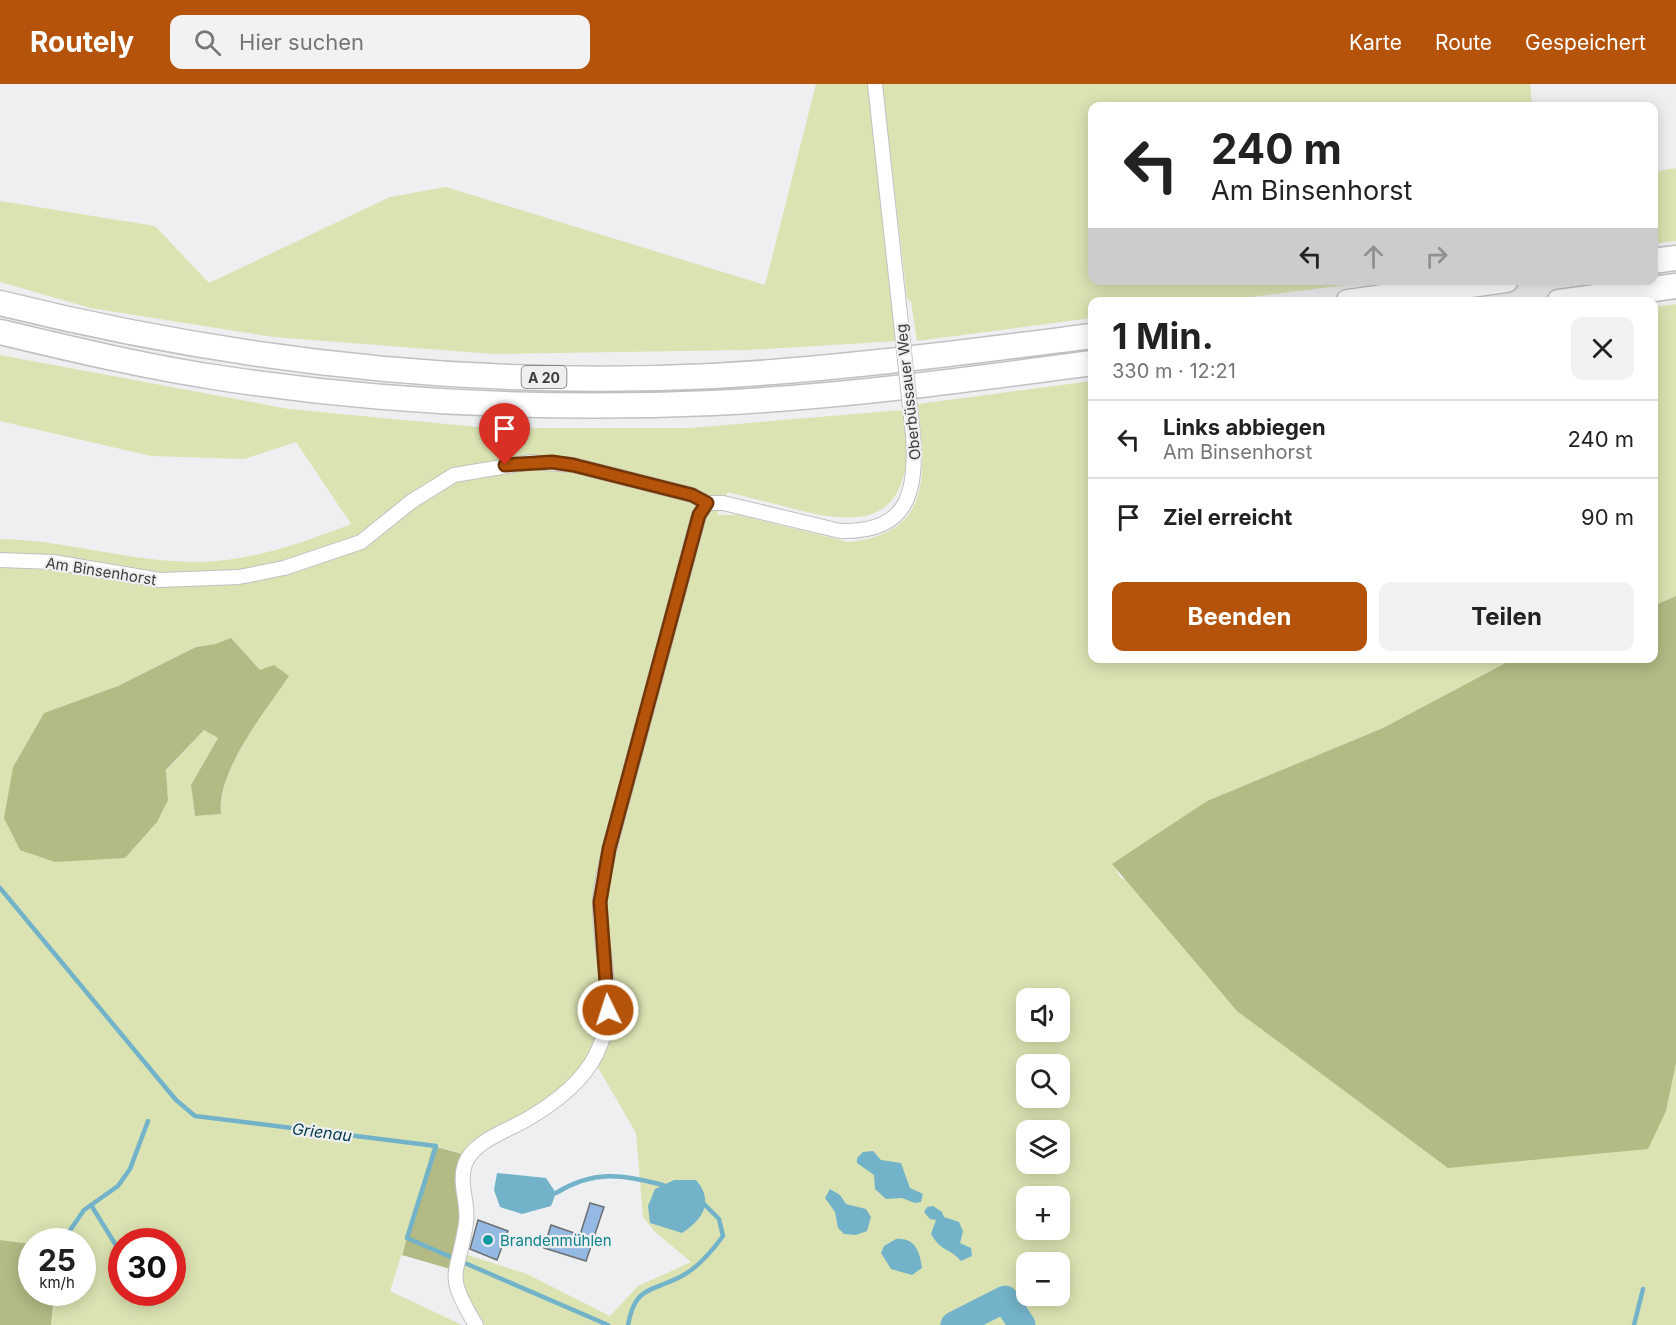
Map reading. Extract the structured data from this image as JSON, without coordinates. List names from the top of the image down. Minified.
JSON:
{"streets":{"highway":["A 20"],"street":["Oberbüssauer Weg","Am Binsenhorst"]},"crossings":[["Oberbüssauer Weg","Am Binsenhorst"]],"water":["Grienau"],"places":["Brandenmühlen"],"page":{"header":"Routely","search":"Hier suchen","nav":["Karte","Route","Gespeichert"],"turn":["240 m","Am Binsenhorst"],"heading":["1 Min.","330 m · 12:21"],"list":[{"name":"Links abbiegen","note":"Am Binsenhorst","value":"240 m"},{"name":"Ziel erreicht","value":"90 m"}],"buttons":["Beenden","Teilen"],"map_buttons":["+","−"],"speed":"25 km/h","limit":"30"}}
